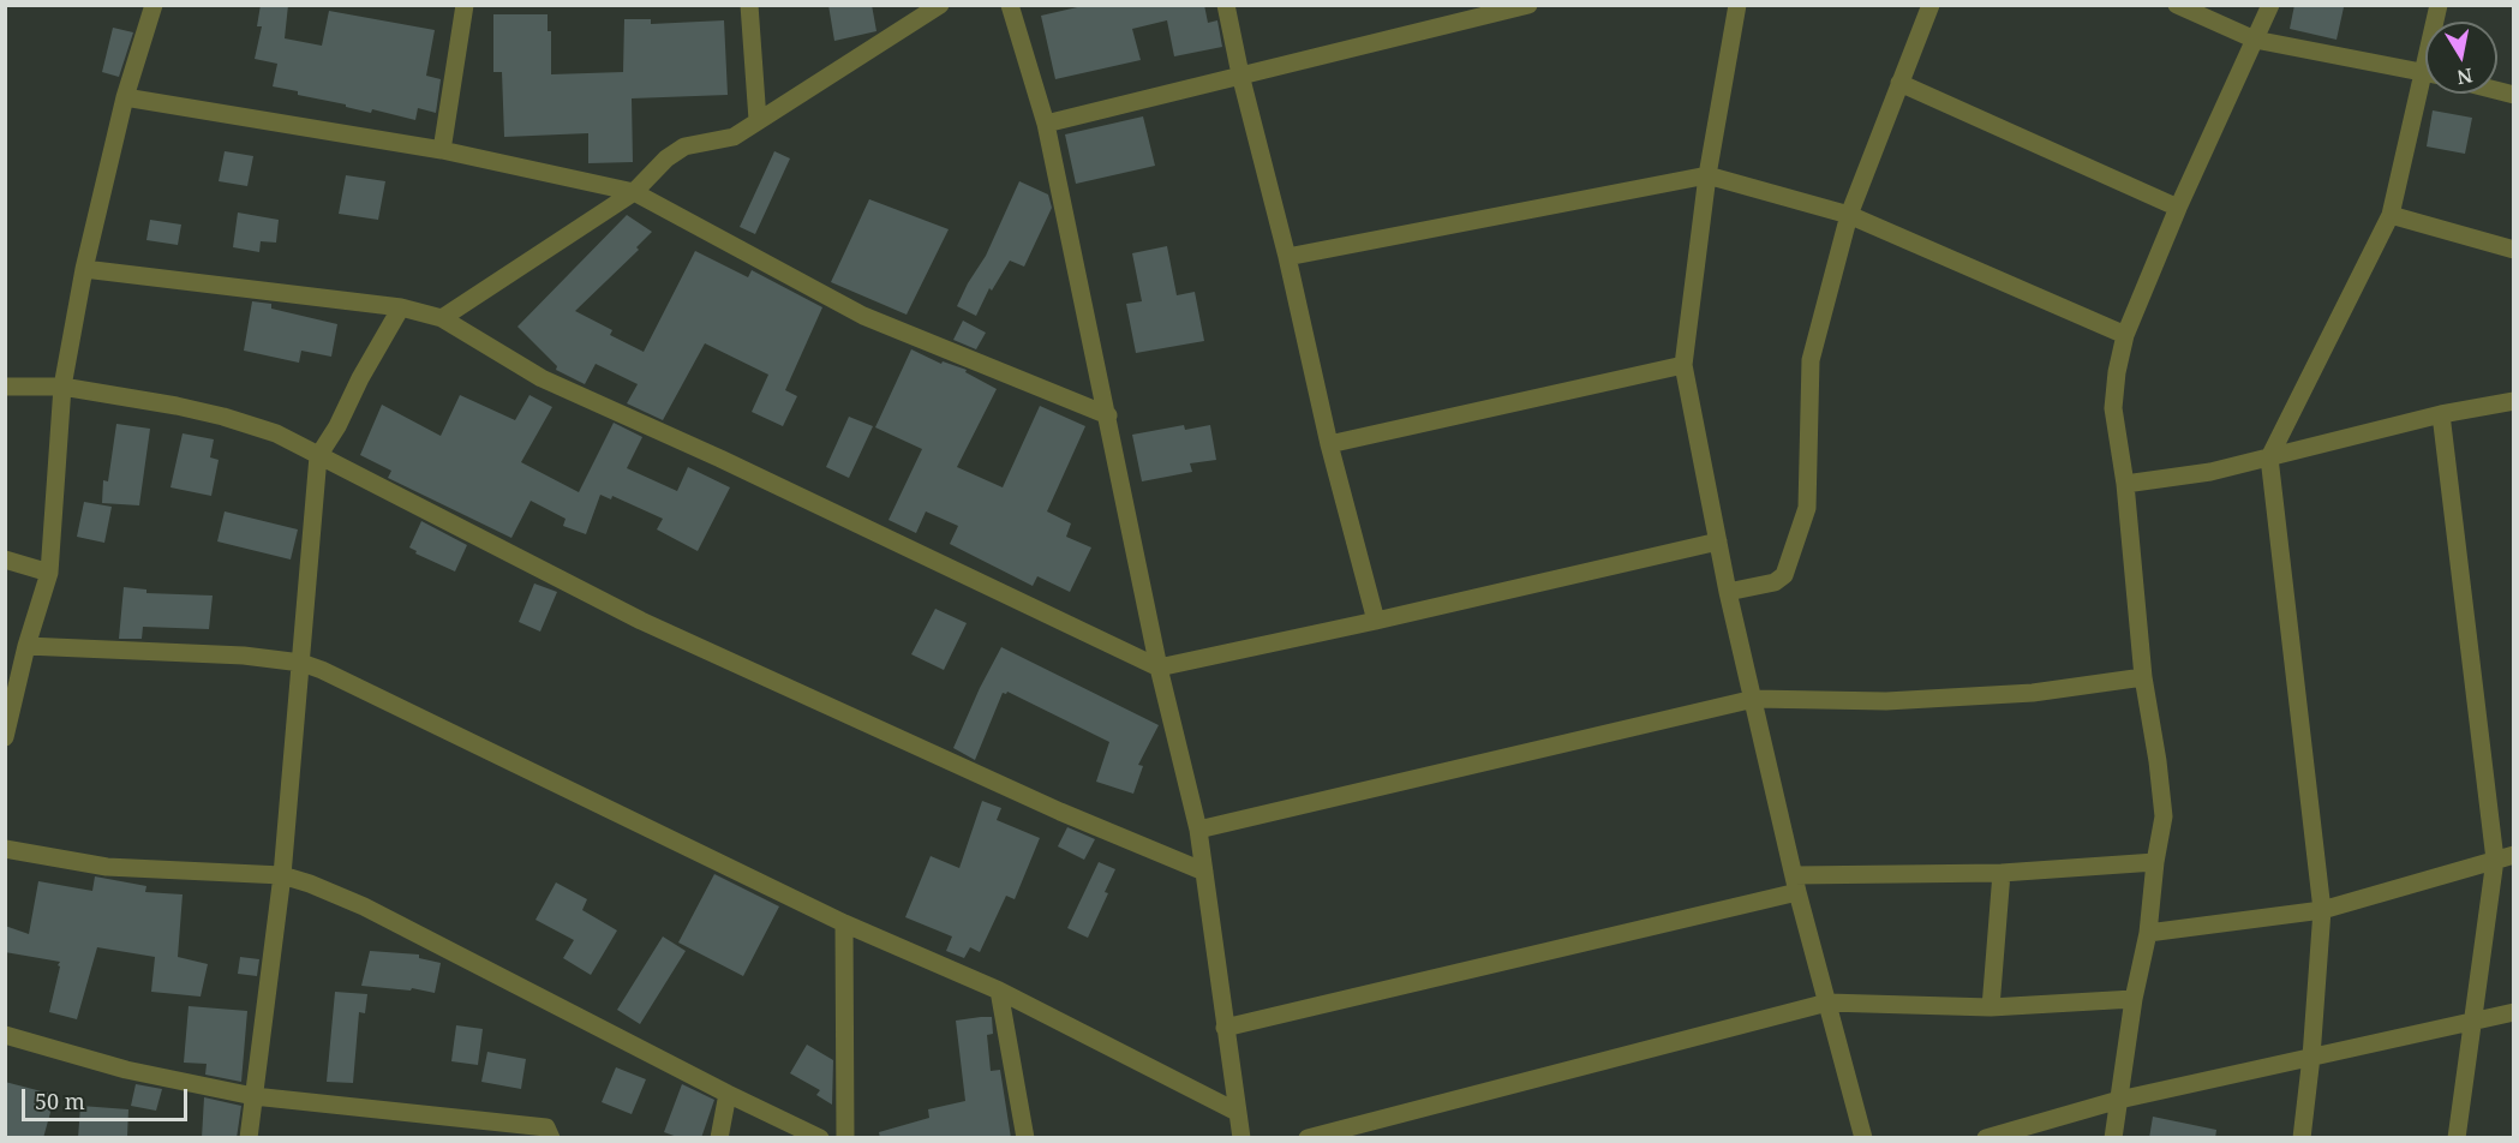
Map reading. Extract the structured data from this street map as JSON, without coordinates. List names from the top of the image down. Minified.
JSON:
{"scale_bar":"50 m","north":"bottom"}
